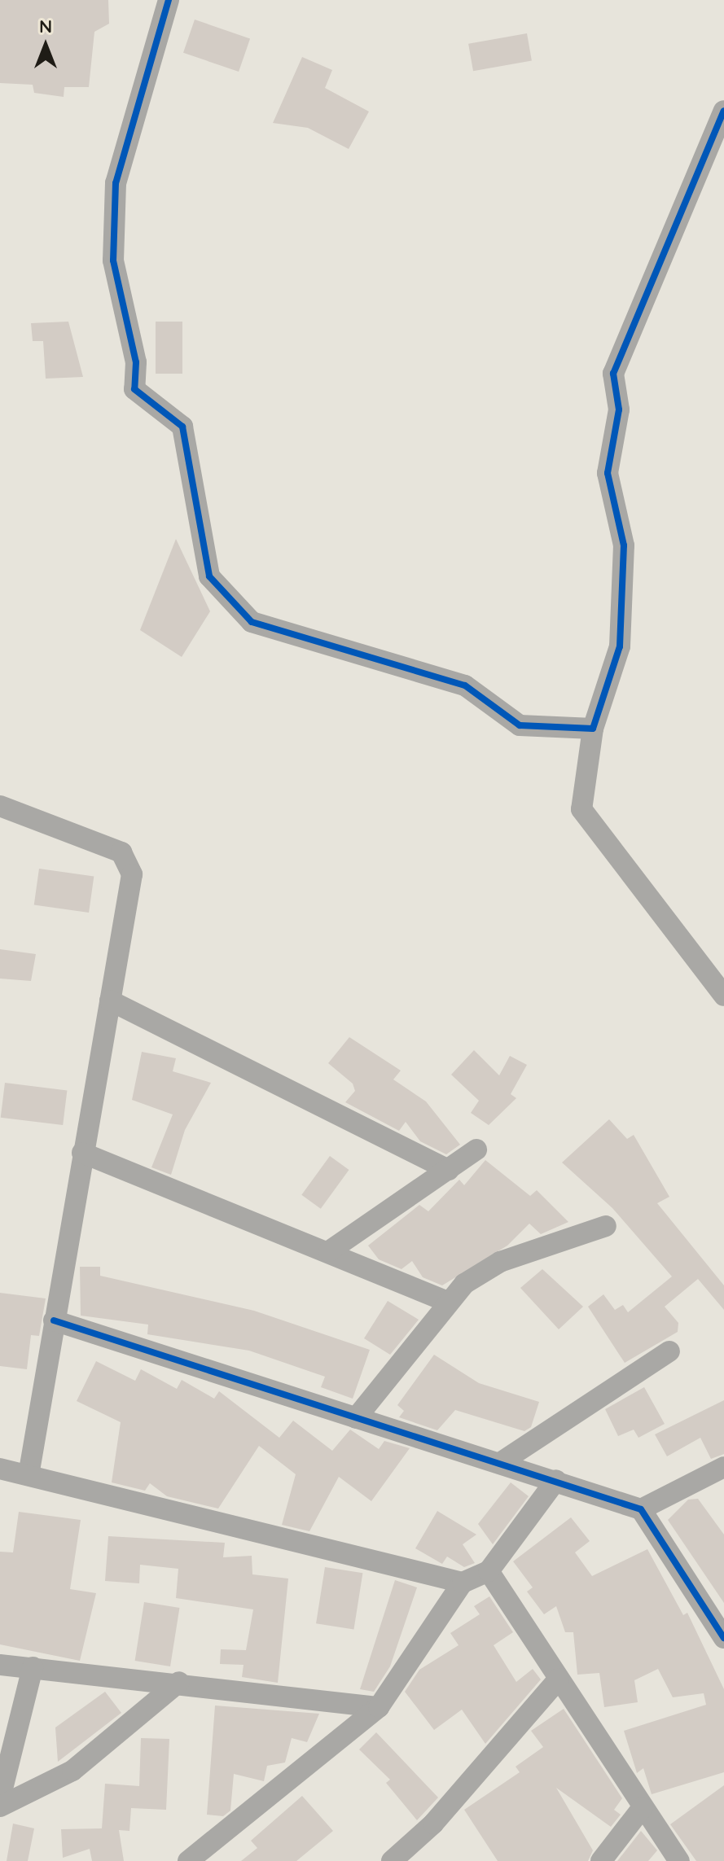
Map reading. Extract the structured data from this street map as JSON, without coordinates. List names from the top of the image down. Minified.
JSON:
{"north":"top"}
